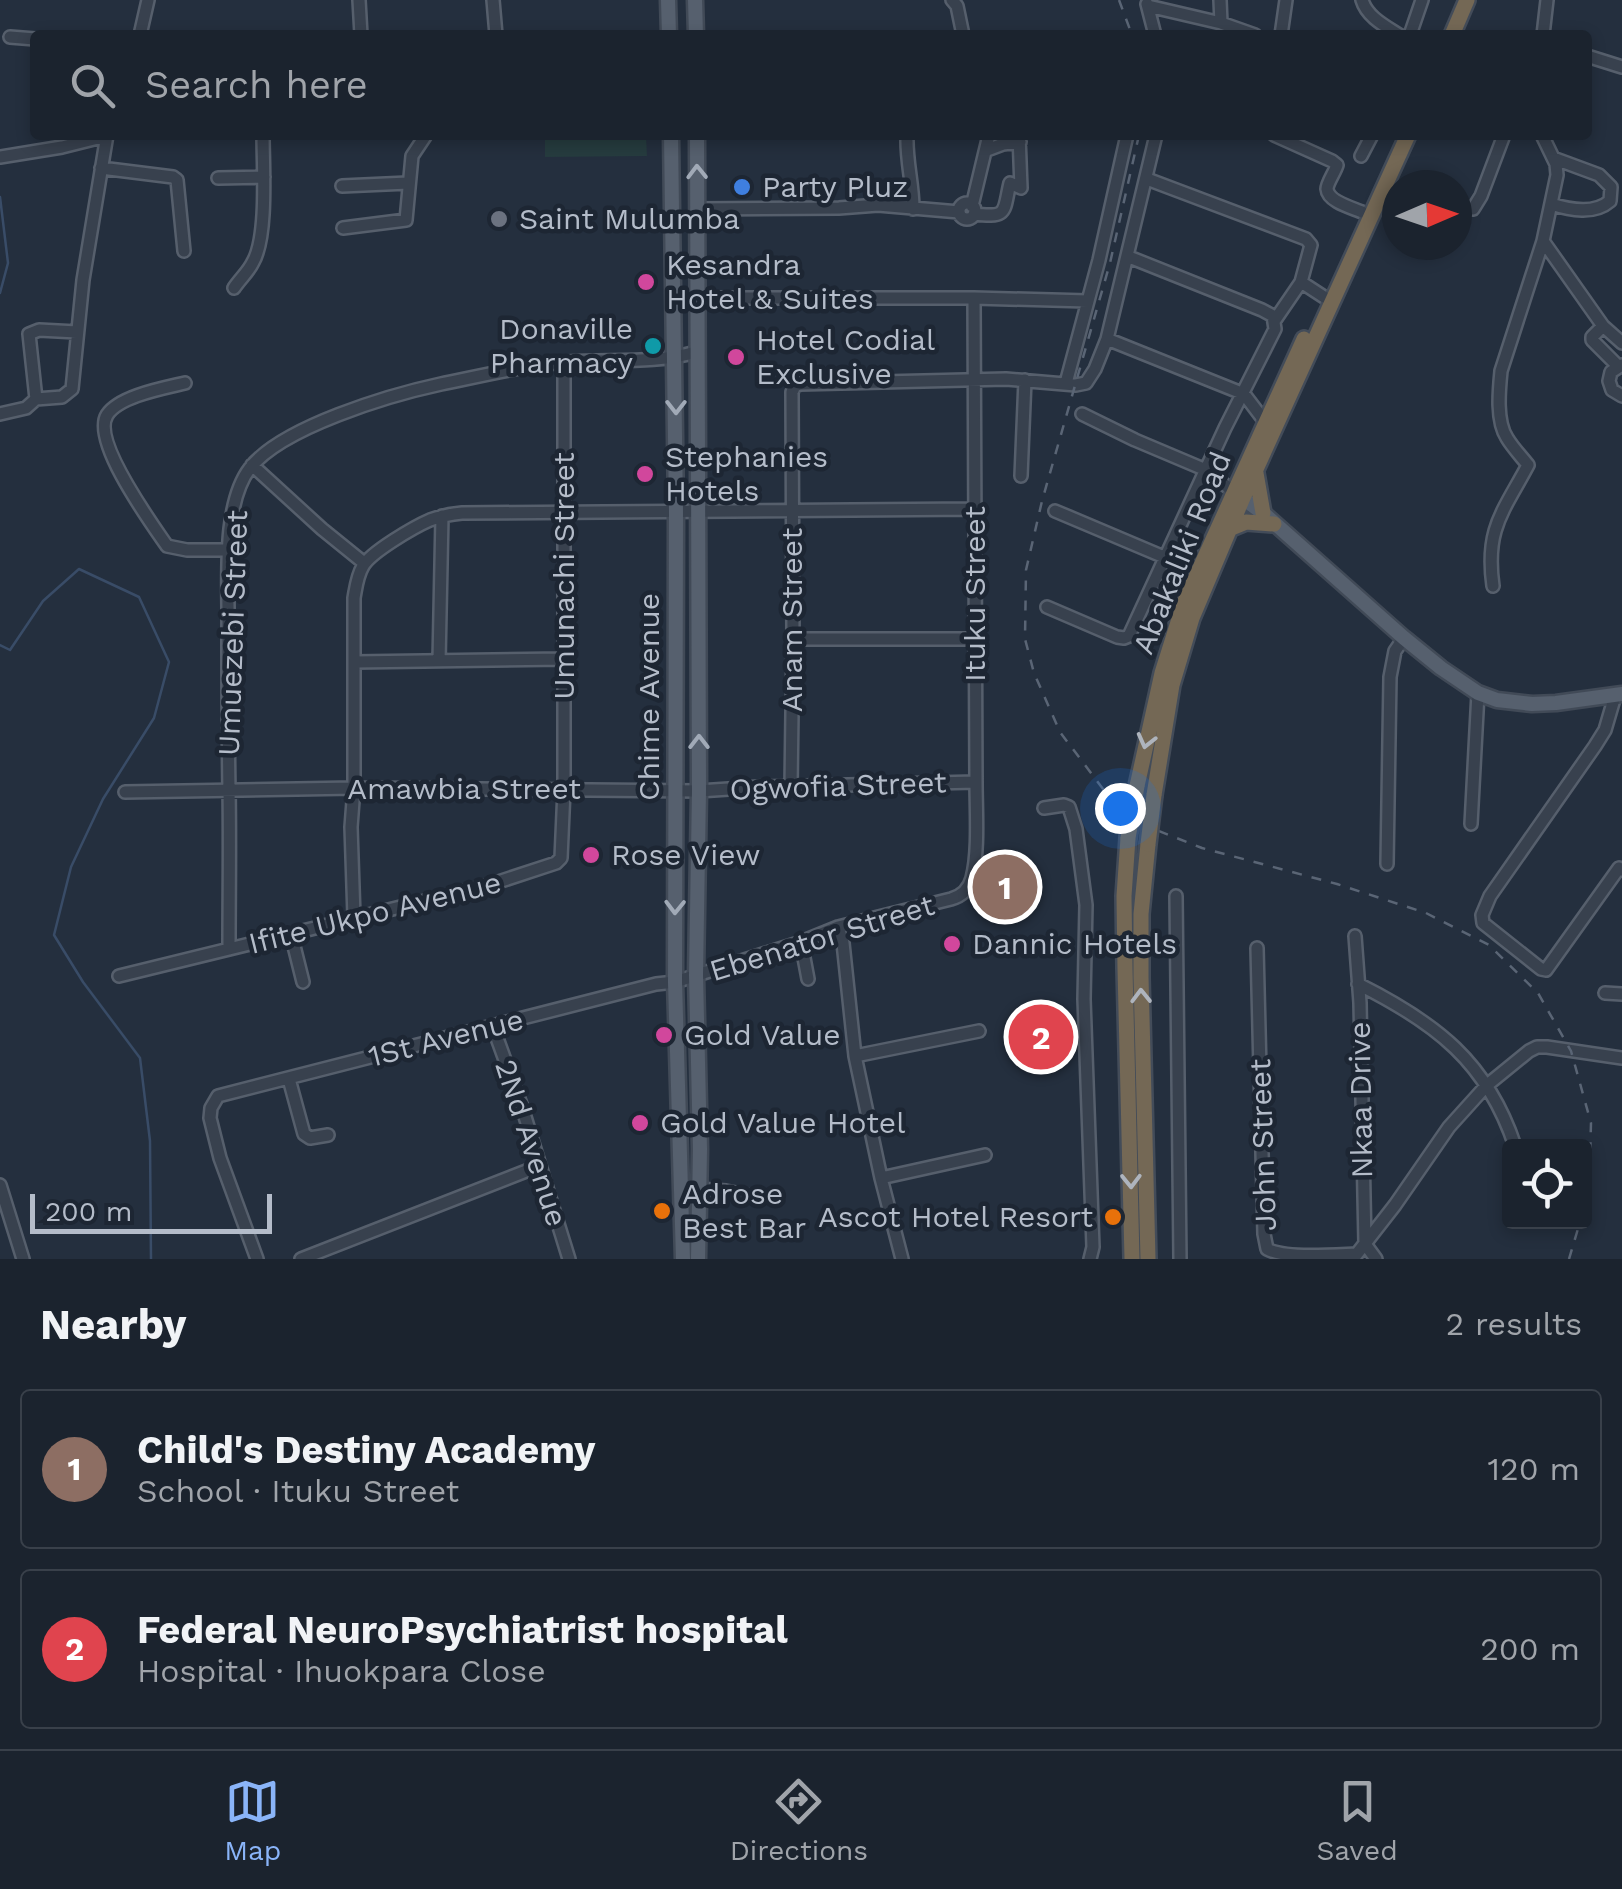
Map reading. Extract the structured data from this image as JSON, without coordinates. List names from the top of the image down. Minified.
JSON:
{"streets":{"highway":["Abakaliki Road"],"main road":["Chime Avenue"],"street":["Umunachi Street","Ituku Street","Anam Street","Umuezebi Street","Ogwofia Street","Amawbia Street","Ifite Ukpo Avenue","Ebenator Street","1St Avenue","Nkaa Drive","2Nd Avenue","John Street"]},"crossings":[["Umunachi Street","Amawbia Street"],["Umunachi Street","Ifite Ukpo Avenue"],["Ituku Street","Anam Street"],["Ituku Street","Ogwofia Street"],["Ituku Street","Ebenator Street"],["Anam Street","Ogwofia Street"],["Umuezebi Street","Amawbia Street"],["Umuezebi Street","Ifite Ukpo Avenue"],["Chime Avenue","Ogwofia Street"],["Chime Avenue","Amawbia Street"],["Chime Avenue","Ebenator Street"],["Chime Avenue","1St Avenue"],["Ogwofia Street","Amawbia Street"],["Amawbia Street","Ifite Ukpo Avenue"],["Ebenator Street","1St Avenue"],["1St Avenue","2Nd Avenue"],["Nkaa Drive","John Street"]],"places":["Party Pluz","Saint Mulumba","Kesandra Hotel & Suites","Donaville Pharmacy","Hotel Codial Exclusive","Stephanies Hotels","Rose View","Dannic Hotels","Gold Value","Gold Value Hotel","Adrose Best Bar","Ascot Hotel Resort"],"scale_bar":"200 m","north":"right","page":{"search":"Search here","pins":["1","2"],"scale":"200 m","heading":["Nearby","2 results"],"list":[{"mark":"1","name":"Child's Destiny Academy","note":"School · Ituku Street","value":"120 m"},{"mark":"2","name":"Federal NeuroPsychiatrist hospital","note":"Hospital · Ihuokpara Close","value":"200 m"}],"nav":["Map","Directions","Saved"]}}
